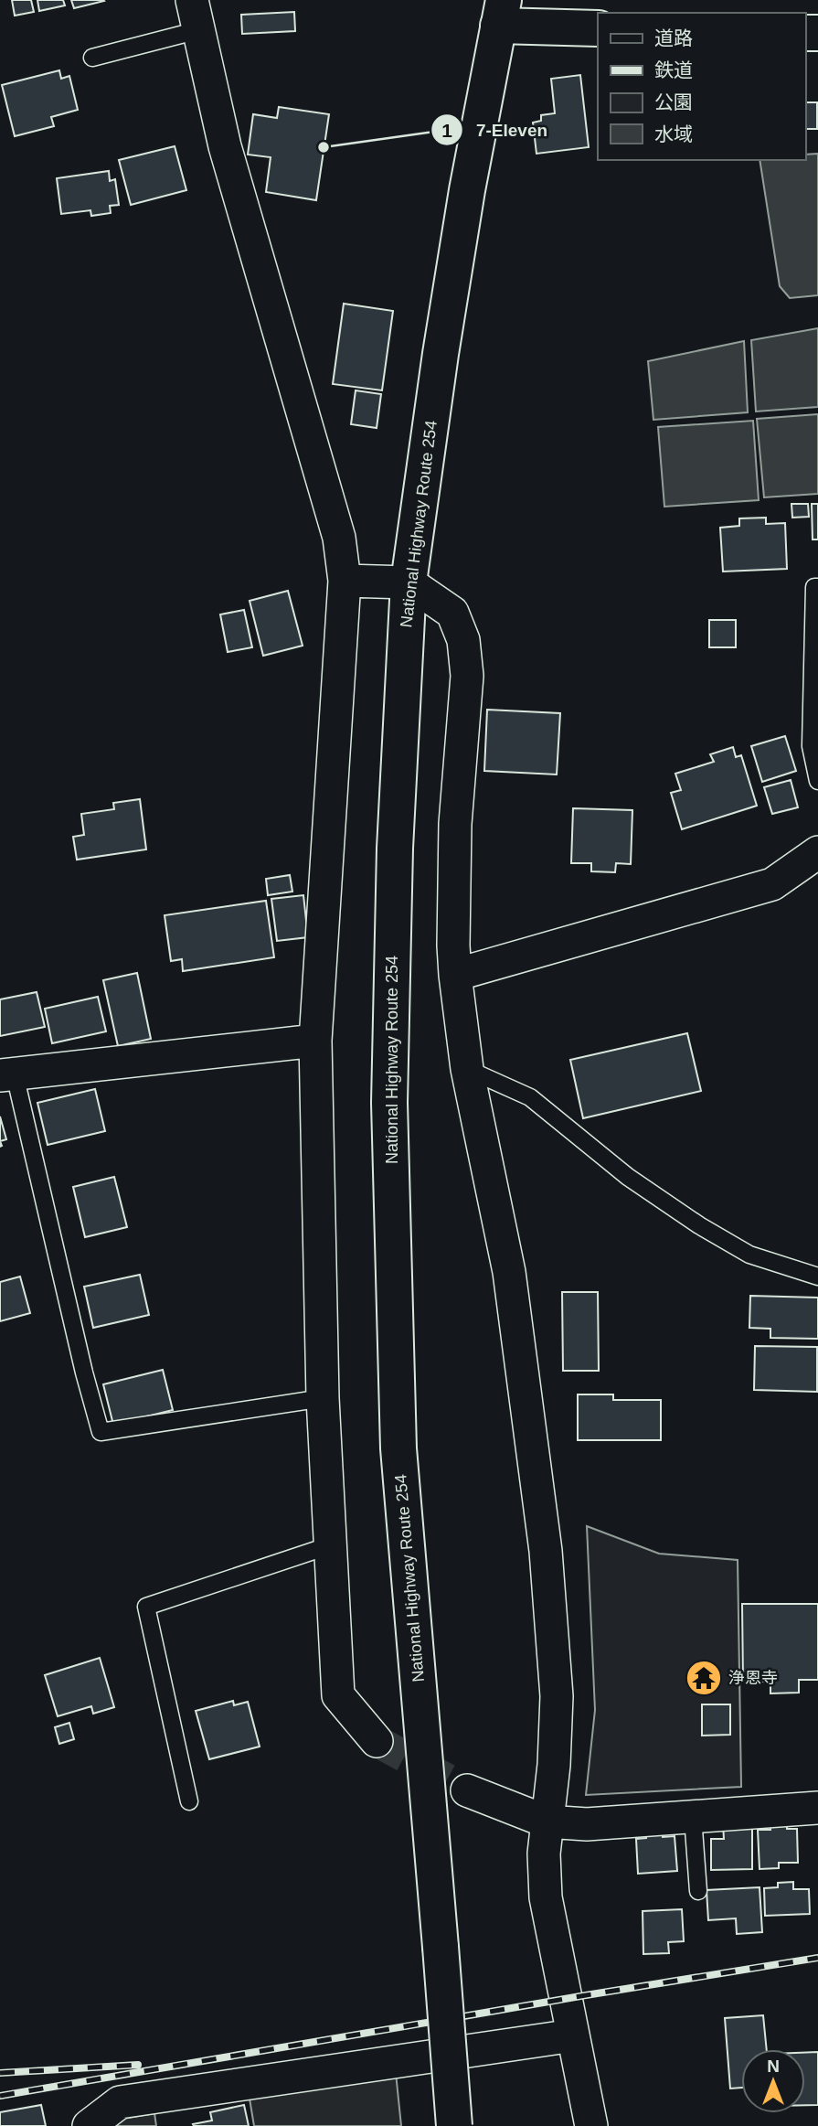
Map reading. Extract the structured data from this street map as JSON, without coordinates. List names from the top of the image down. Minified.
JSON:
{"streets":{"main road":["National Highway Route 254"]},"places":{"other":["7-Eleven"],"temple":["浄恩寺"]},"legend":["道路","鉄道","公園","水域"],"north":"top"}
